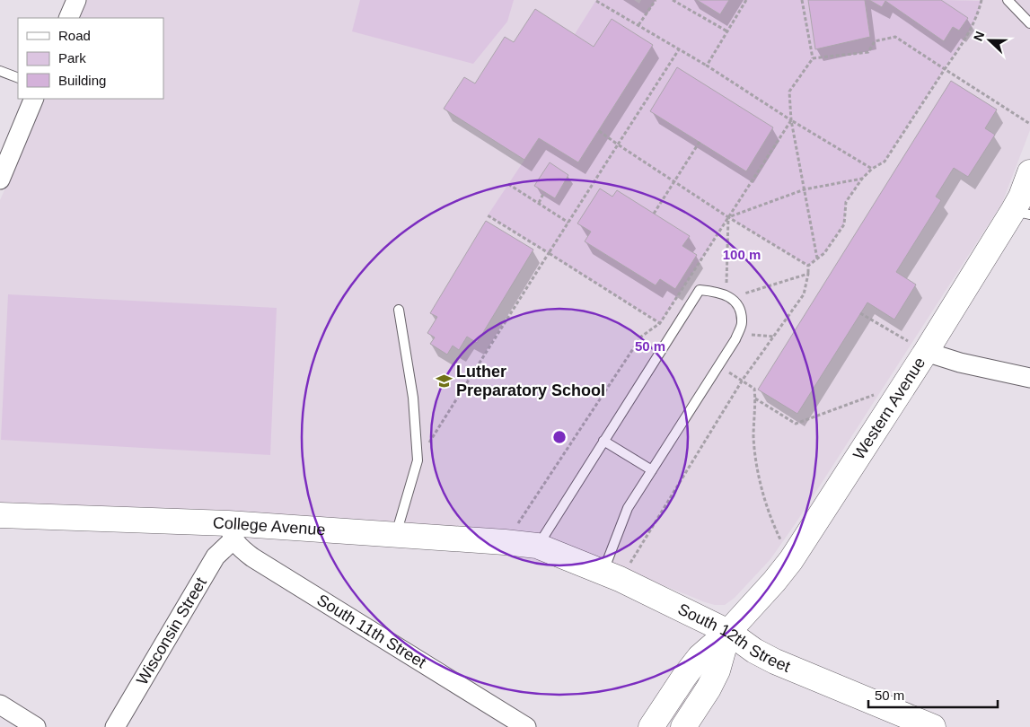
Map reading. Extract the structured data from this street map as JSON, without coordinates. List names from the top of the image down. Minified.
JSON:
{"streets":{"street":["Western Avenue","College Avenue","Wisconsin Street","South 11th Street","South 12th Street"]},"crossings":[["Western Avenue","South 12th Street"],["College Avenue","Wisconsin Street"],["College Avenue","South 11th Street"],["College Avenue","South 12th Street"],["Wisconsin Street","South 11th Street"]],"places":{"school or university":["Luther Preparatory School"]},"legend":["Road","Park","Building"],"scale_bar":"50 m","north":"left","rings":["100 m","50 m"]}
